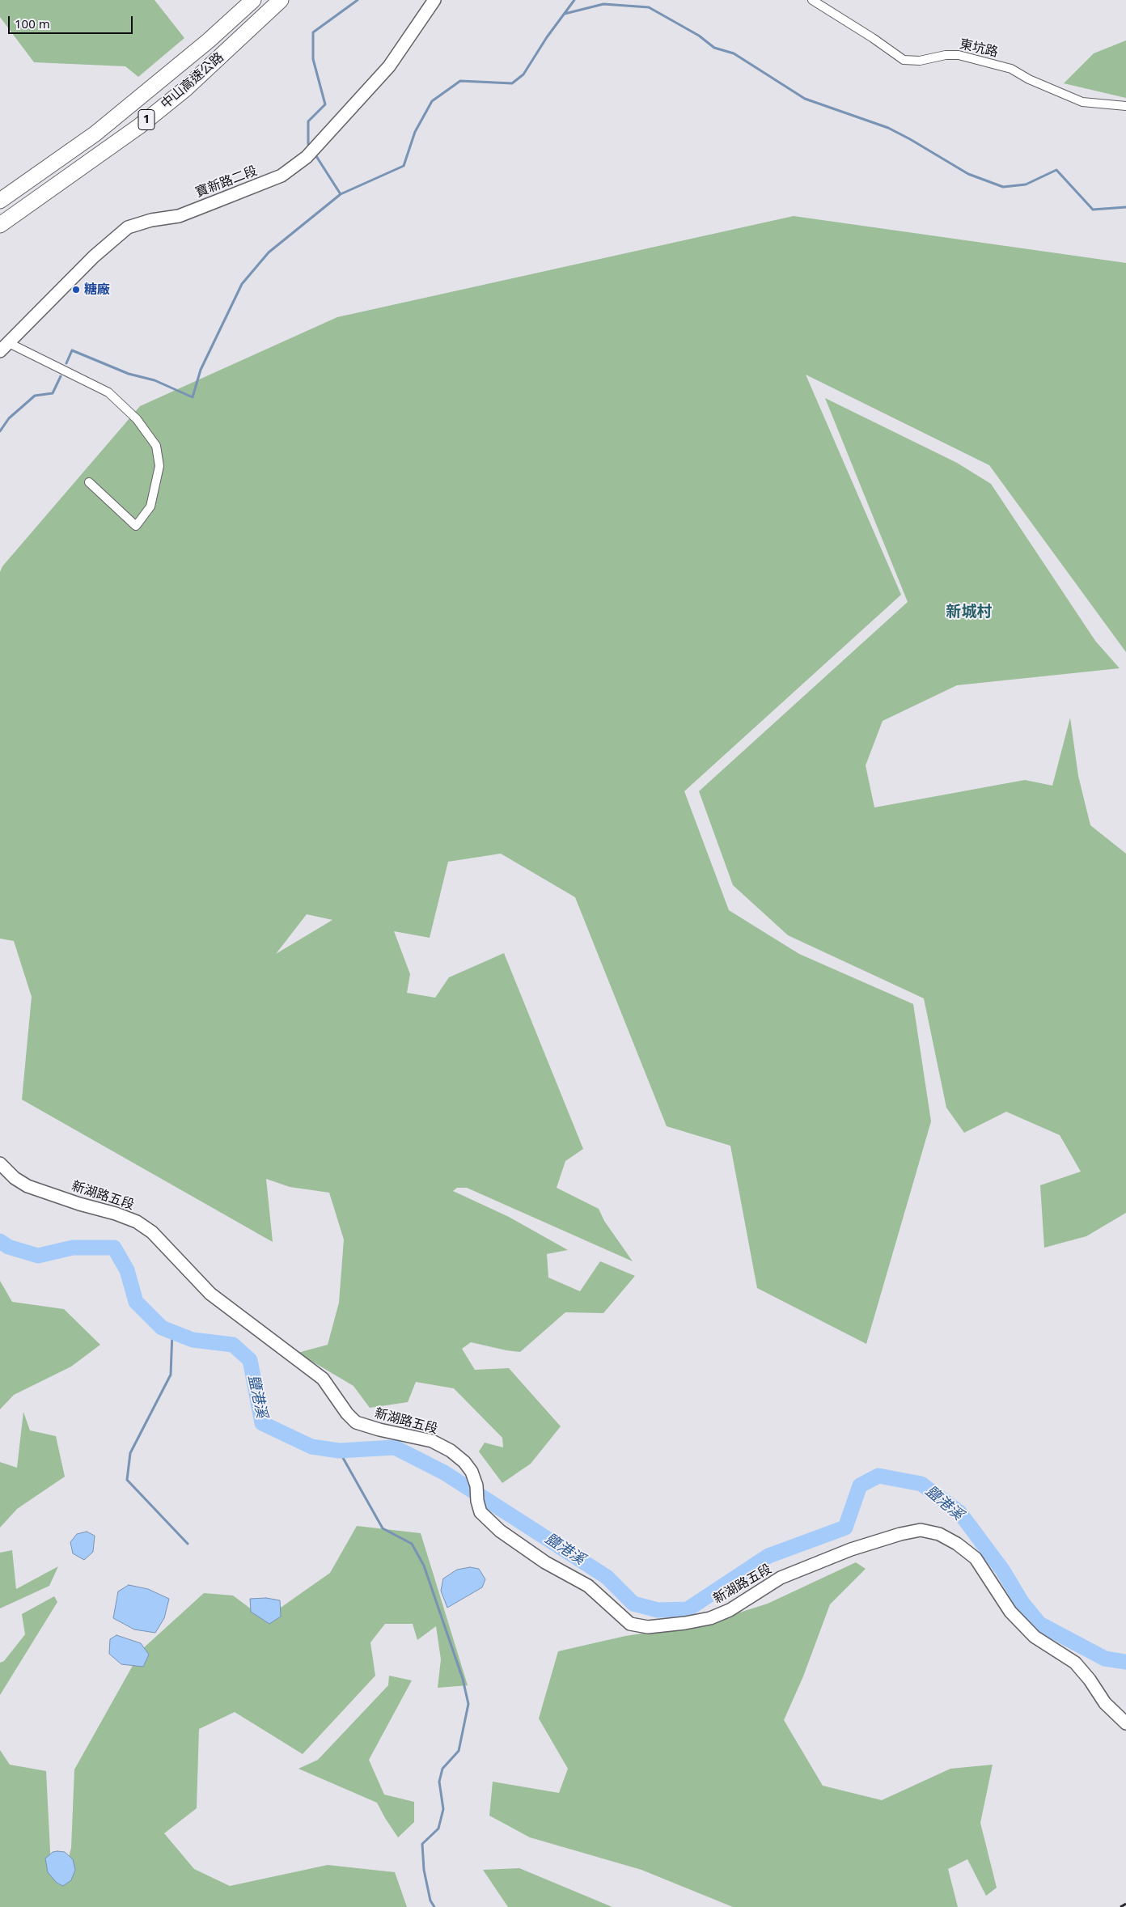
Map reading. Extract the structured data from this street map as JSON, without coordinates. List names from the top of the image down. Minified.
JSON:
{"streets":{"highway":["中山高速公路","1"],"street":["東坑路","寶新路二段","新湖路五段"]},"districts":["新城村"],"water":["鹽港溪"],"places":["糖廠"],"scale_bar":"100 m"}
